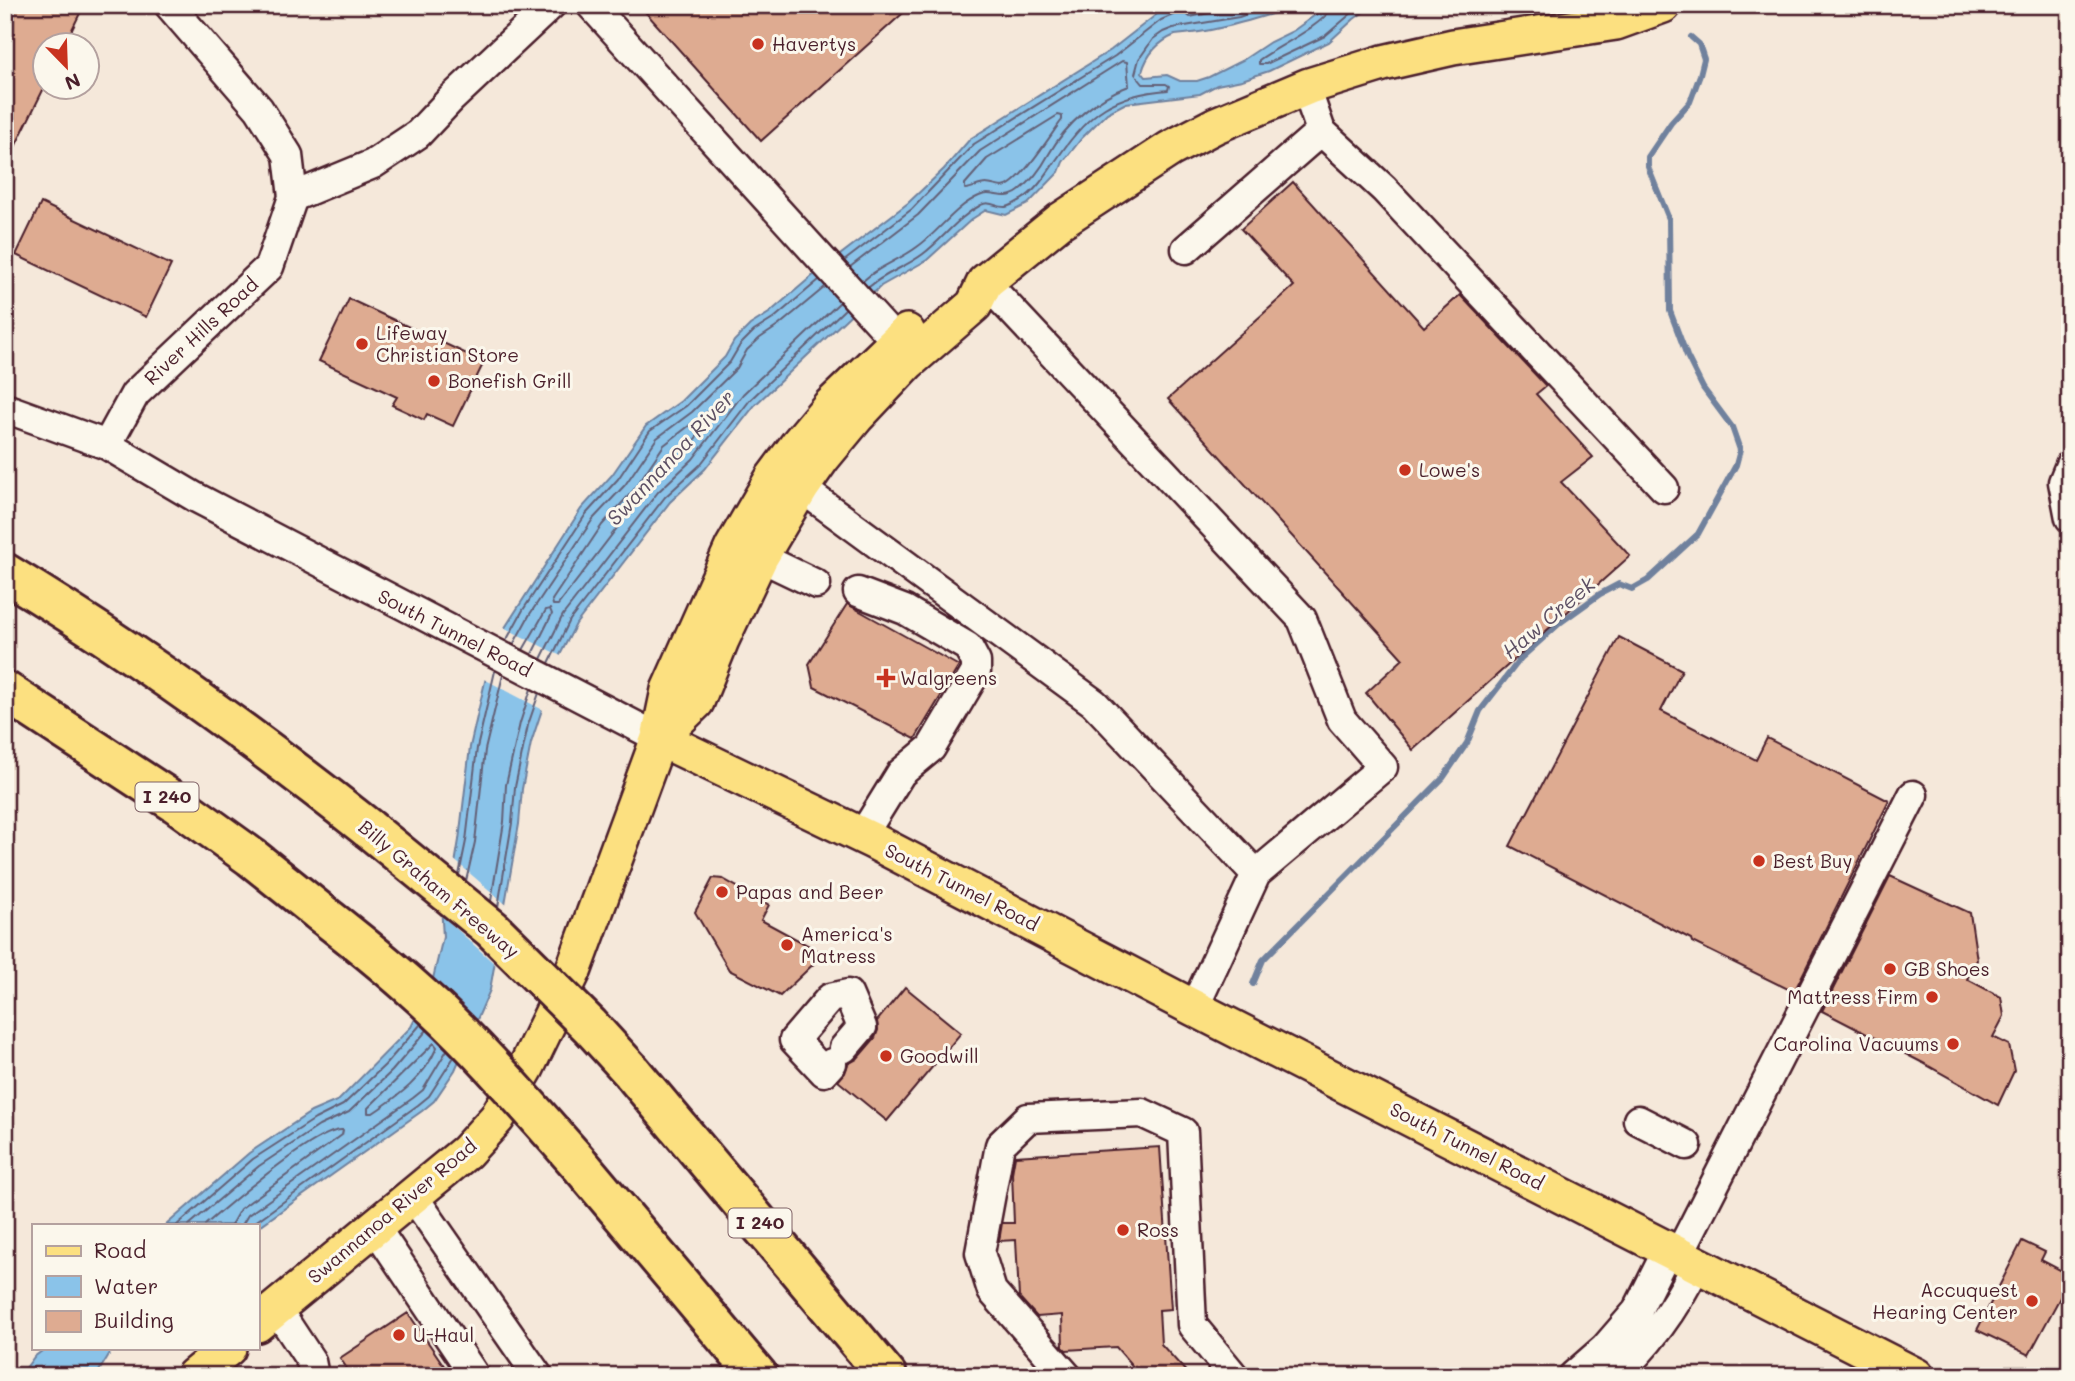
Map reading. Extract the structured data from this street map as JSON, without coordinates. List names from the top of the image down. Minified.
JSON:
{"streets":{"highway":["I 240","Billy Graham Freeway"],"main road":["South Tunnel Road","Swannanoa River Road"],"street":["River Hills Road"]},"crossings":[["River Hills Road","South Tunnel Road"],["South Tunnel Road","Swannanoa River Road"]],"water":["Swannanoa River","Haw Creek"],"places":{"other":["Havertys","Lifeway Christian Store","Bonefish Grill","Lowe's","Best Buy","Papas and Beer","America's Matress","GB Shoes","Mattress Firm","Carolina Vacuums","Goodwill","Ross","Accuquest Hearing Center","U-Haul"],"health":["Walgreens"]},"legend":["Road","Water","Building"],"north":"bottom right"}
